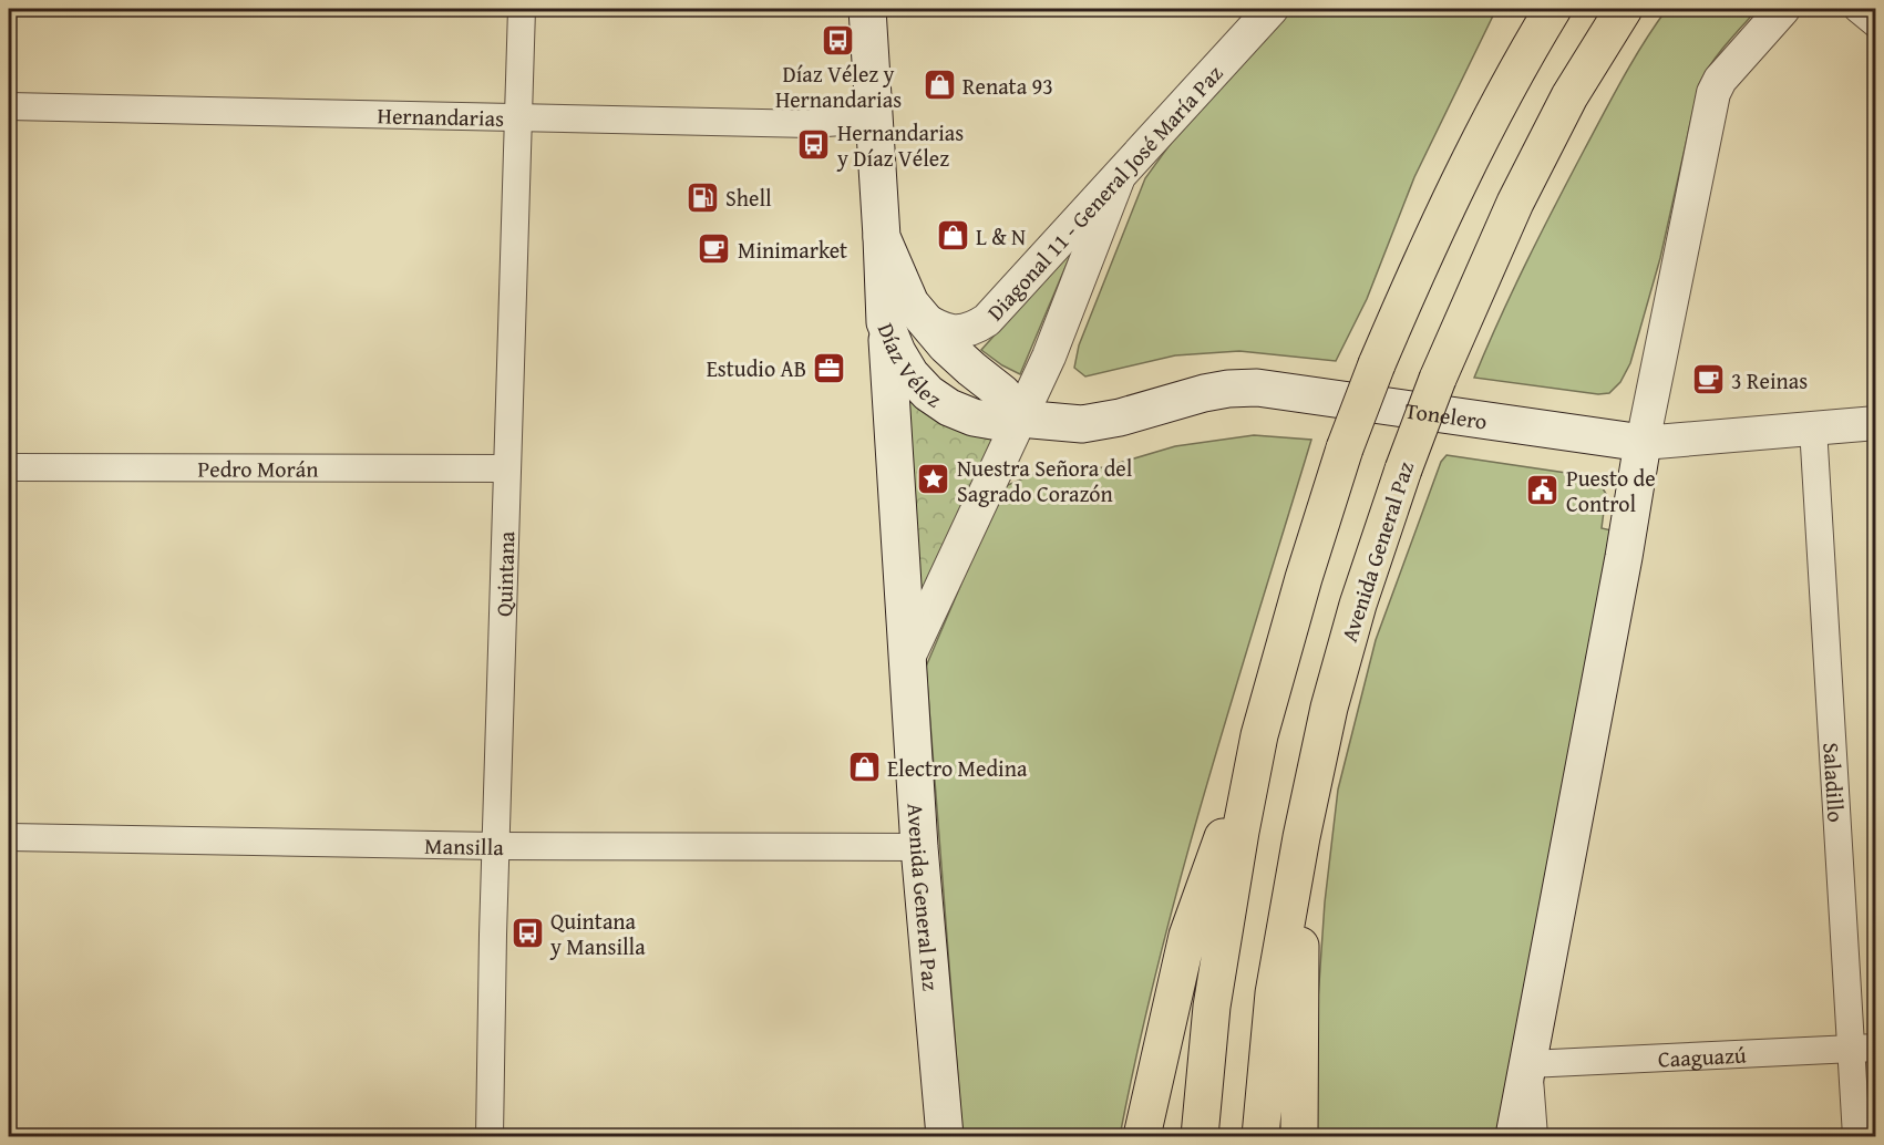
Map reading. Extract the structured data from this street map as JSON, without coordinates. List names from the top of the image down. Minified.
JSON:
{"streets":{"highway":["Avenida General Paz"],"main road":["Díaz Vélez","Tonelero"],"street":["Hernandarias","Diagonal 11 - General José María Paz","Pedro Morán","Quintana","Saladillo","Mansilla","Caaguazú"]},"crossings":[["Hernandarias","Díaz Vélez"],["Hernandarias","Quintana"],["Diagonal 11 - General José María Paz","Avenida General Paz"],["Díaz Vélez","Tonelero"],["Díaz Vélez","Avenida General Paz"],["Tonelero","Avenida General Paz"],["Tonelero","Saladillo"],["Pedro Morán","Quintana"],["Avenida General Paz","Mansilla"],["Quintana","Mansilla"],["Saladillo","Caaguazú"]],"places":{"bus stop":["Díaz Vélez y Hernandarias","Hernandarias y Díaz Vélez","Quintana y Mansilla"],"shop":["Renata 93","L & N","Electro Medina"],"fuel station":["Shell"],"cafe":["Minimarket","3 Reinas"],"office":["Estudio AB"],"place":["Nuestra Señora del Sagrado Corazón"],"public building":["Puesto de Control"]}}
